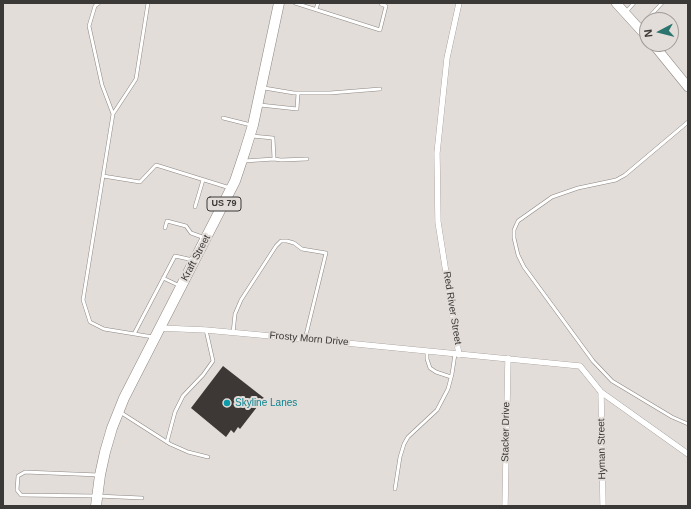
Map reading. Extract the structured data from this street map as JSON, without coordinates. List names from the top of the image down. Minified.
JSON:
{"streets":{"highway":["US 79","Kraft Street"],"street":["Red River Street","Frosty Morn Drive","Stacker Drive","Hyman Street"]},"crossings":[["Kraft Street","Frosty Morn Drive"],["Red River Street","Frosty Morn Drive"],["Red River Street","Stacker Drive"],["Red River Street","Hyman Street"]],"places":["Skyline Lanes"],"north":"left"}
